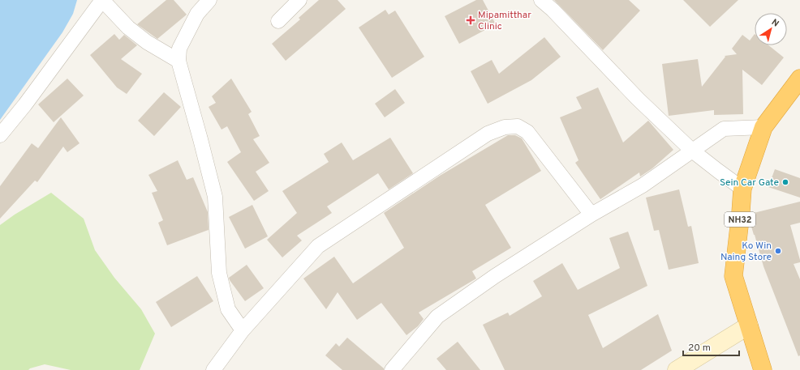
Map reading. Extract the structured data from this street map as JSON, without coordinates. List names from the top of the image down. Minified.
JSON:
{"streets":{"highway":["NH32"]},"places":{"health":["Mipamitthar Clinic"],"other":["Sein Car Gate","Ko Win Naing Store"]},"scale_bar":"20 m","north":"top right"}
